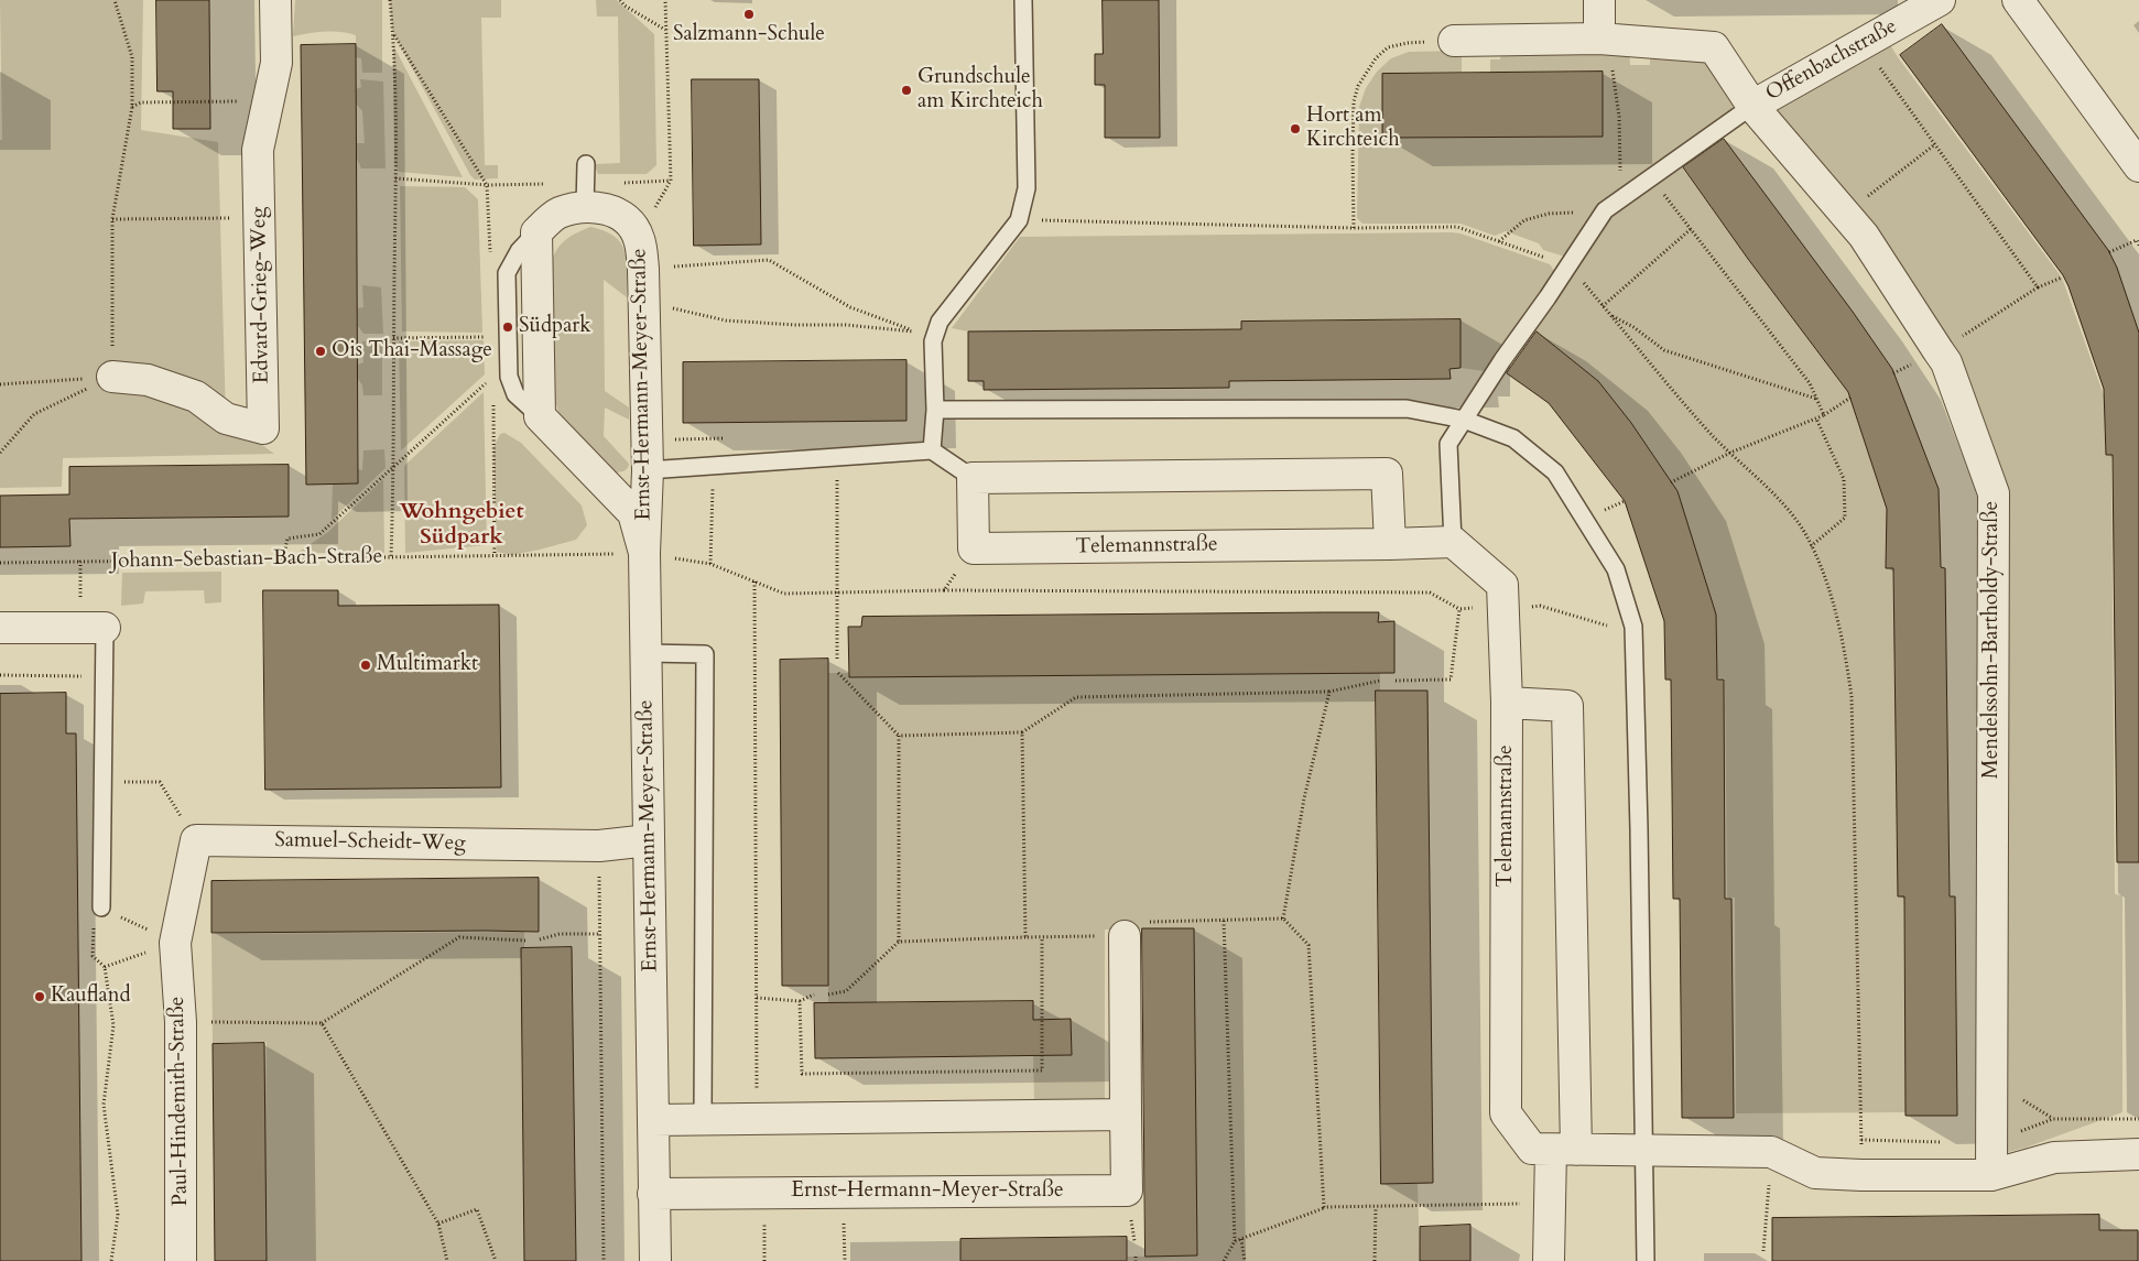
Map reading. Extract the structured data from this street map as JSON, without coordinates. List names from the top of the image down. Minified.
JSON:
{"streets":{"street":["Offenbachstraße","Edvard-Grieg-Weg","Ernst-Hermann-Meyer-Straße","Telemannstraße","Mendelssohn-Bartholdy-Straße","Samuel-Scheidt-Weg","Paul-Hindemith-Straße"],"path":["Johann-Sebastian-Bach-Straße"]},"crossings":[["Offenbachstraße","Mendelssohn-Bartholdy-Straße"],["Ernst-Hermann-Meyer-Straße","Johann-Sebastian-Bach-Straße"],["Ernst-Hermann-Meyer-Straße","Samuel-Scheidt-Weg"],["Telemannstraße","Mendelssohn-Bartholdy-Straße"]],"districts":["Wohngebiet Südpark"],"places":["Salzmann-Schule","Grundschule am Kirchteich","Hort am Kirchteich","Südpark","Ois Thai-Massage","Multimarkt","Kaufland"]}
